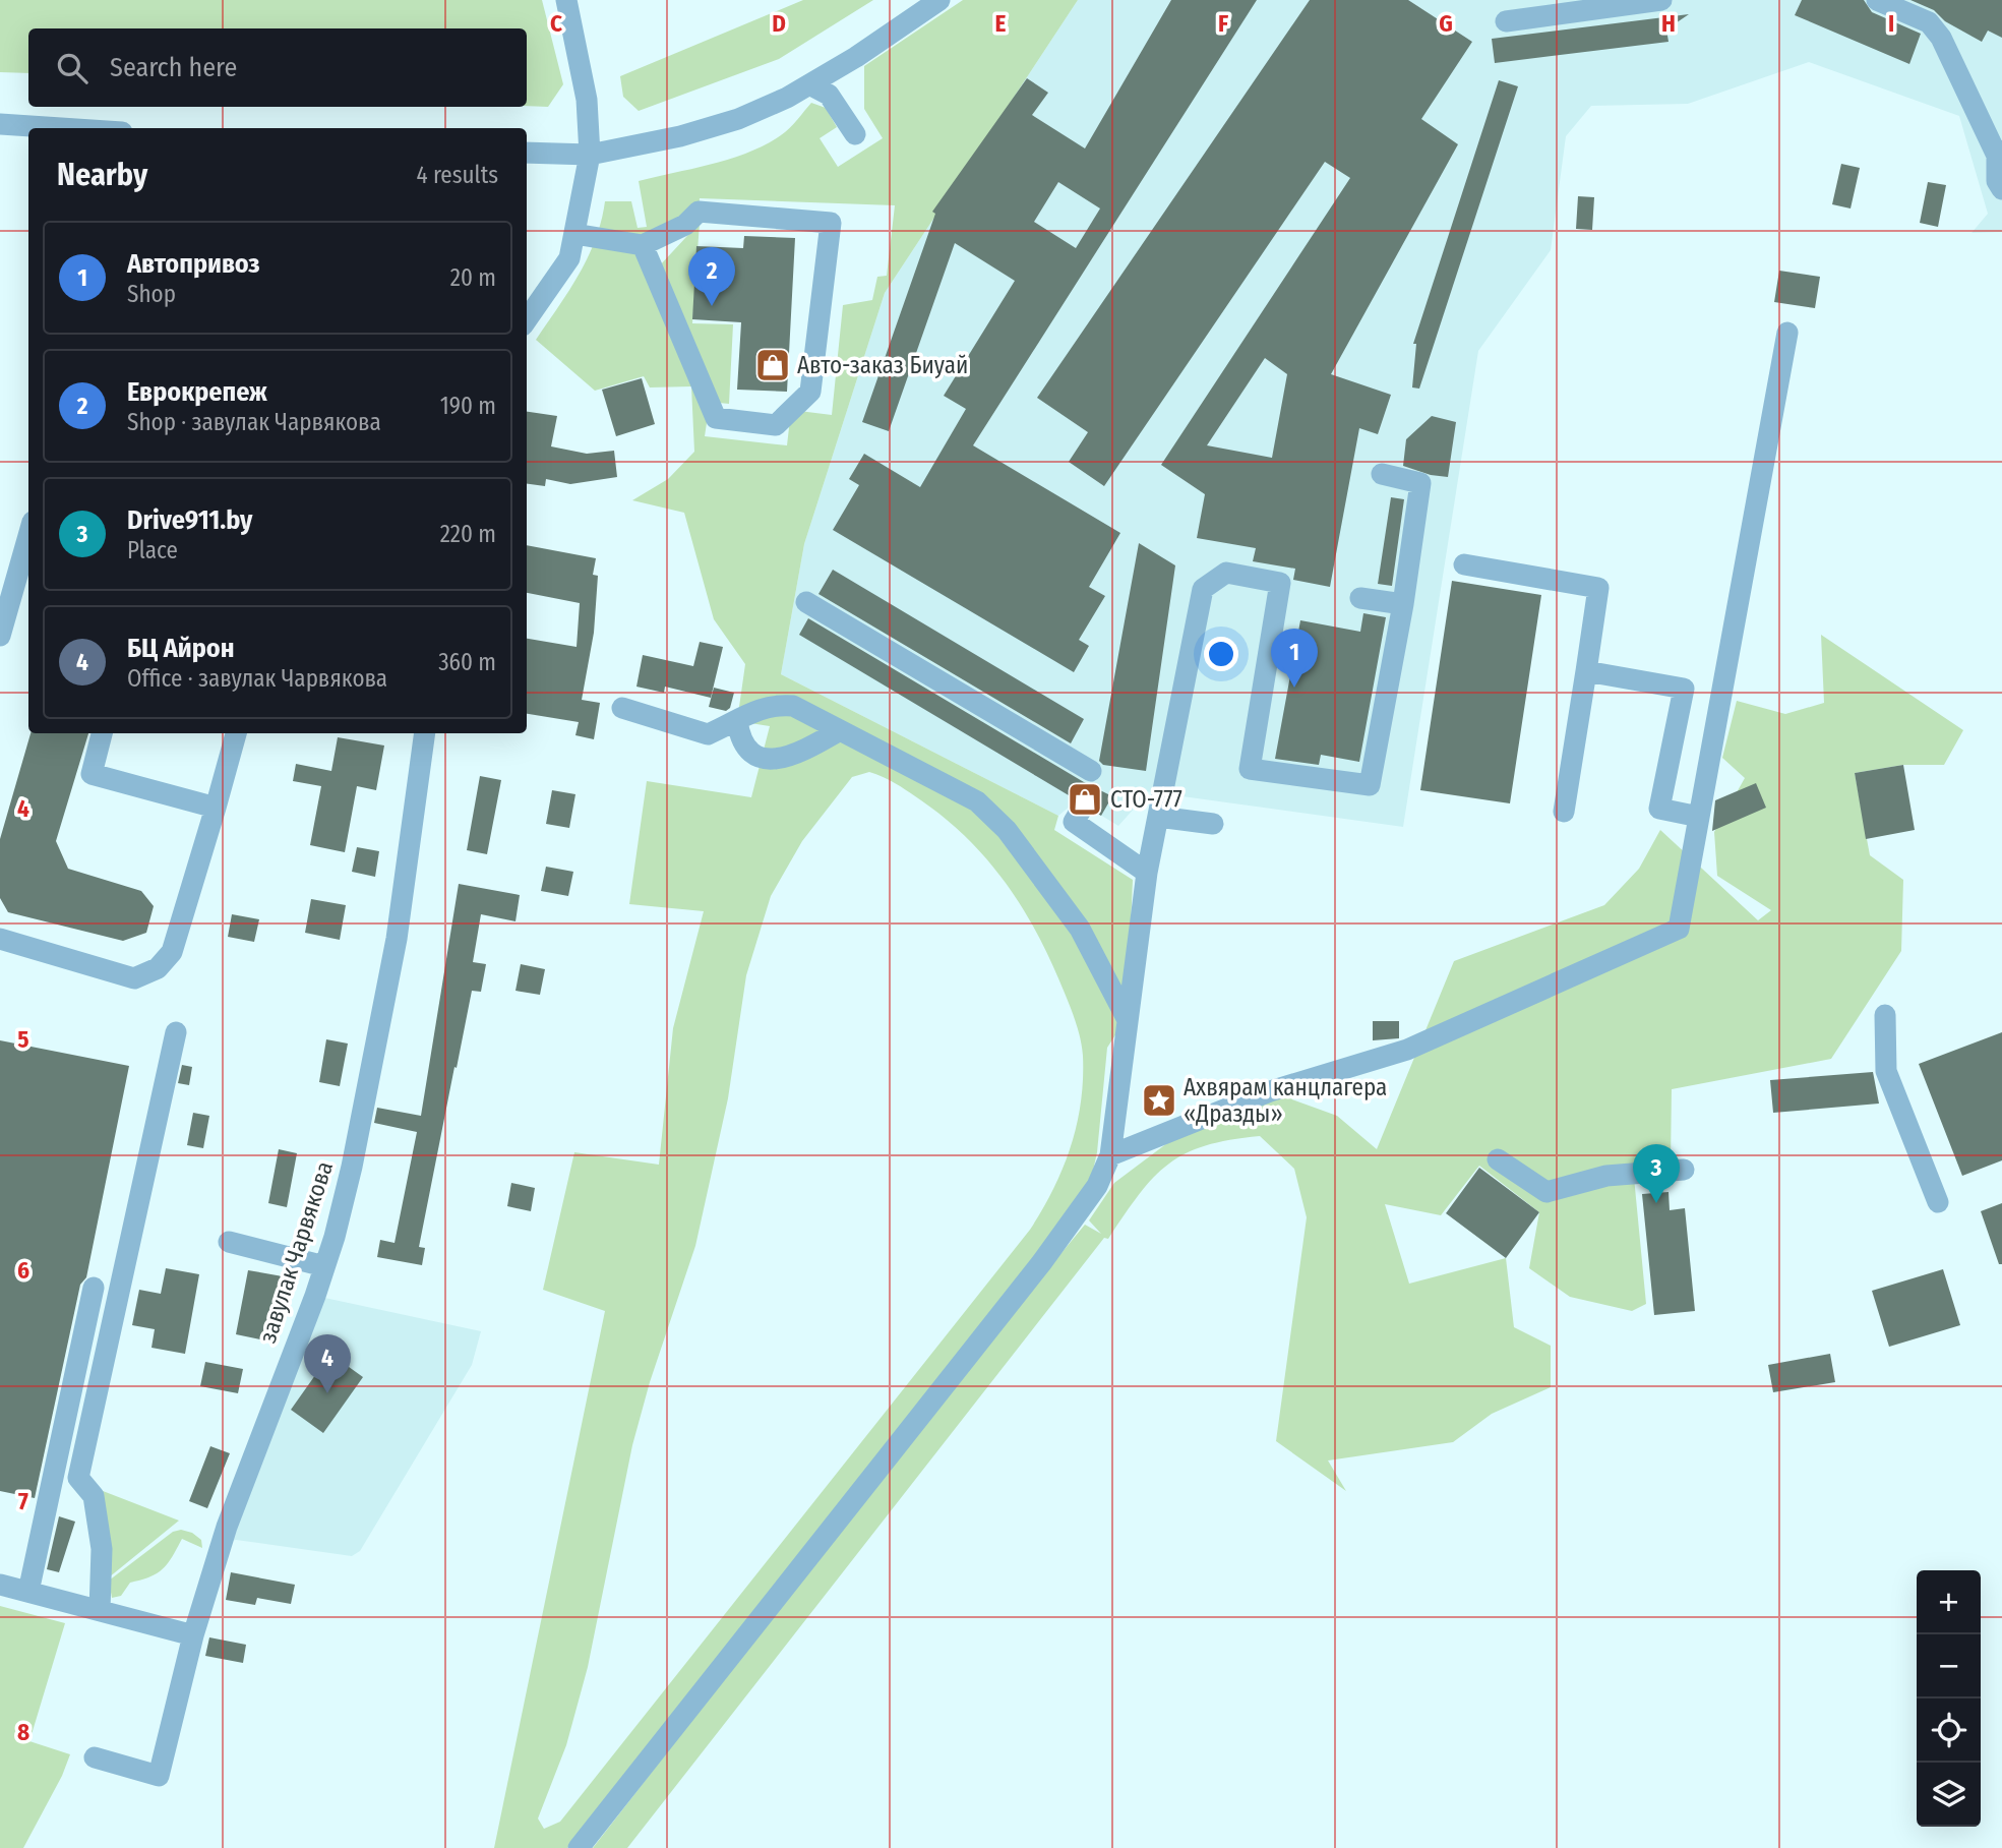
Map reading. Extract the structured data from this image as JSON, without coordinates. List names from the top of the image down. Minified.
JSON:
{"streets":{"street":["завулак Чарвякова"]},"places":{"shop":["Авто-заказ Биуай","СТО-777"],"place":["Ахвярам канцлагера «Дразды»"]},"page":{"search":"Search here","heading":["Nearby","4 results"],"list":[{"mark":"1","name":"Автопривоз","note":"Shop","value":"20 m"},{"mark":"2","name":"Еврокрепеж","note":"Shop · завулак Чарвякова","value":"190 m"},{"mark":"3","name":"Drive911.by","note":"Place","value":"220 m"},{"mark":"4","name":"БЦ Айрон","note":"Office · завулак Чарвякова","value":"360 m"}],"pins":["2","1","3","4"],"map_buttons":["+","−"]},"grid":{"columns":["C","D","E","F","G","H","I"],"rows":["4","5","6","7","8"]}}
